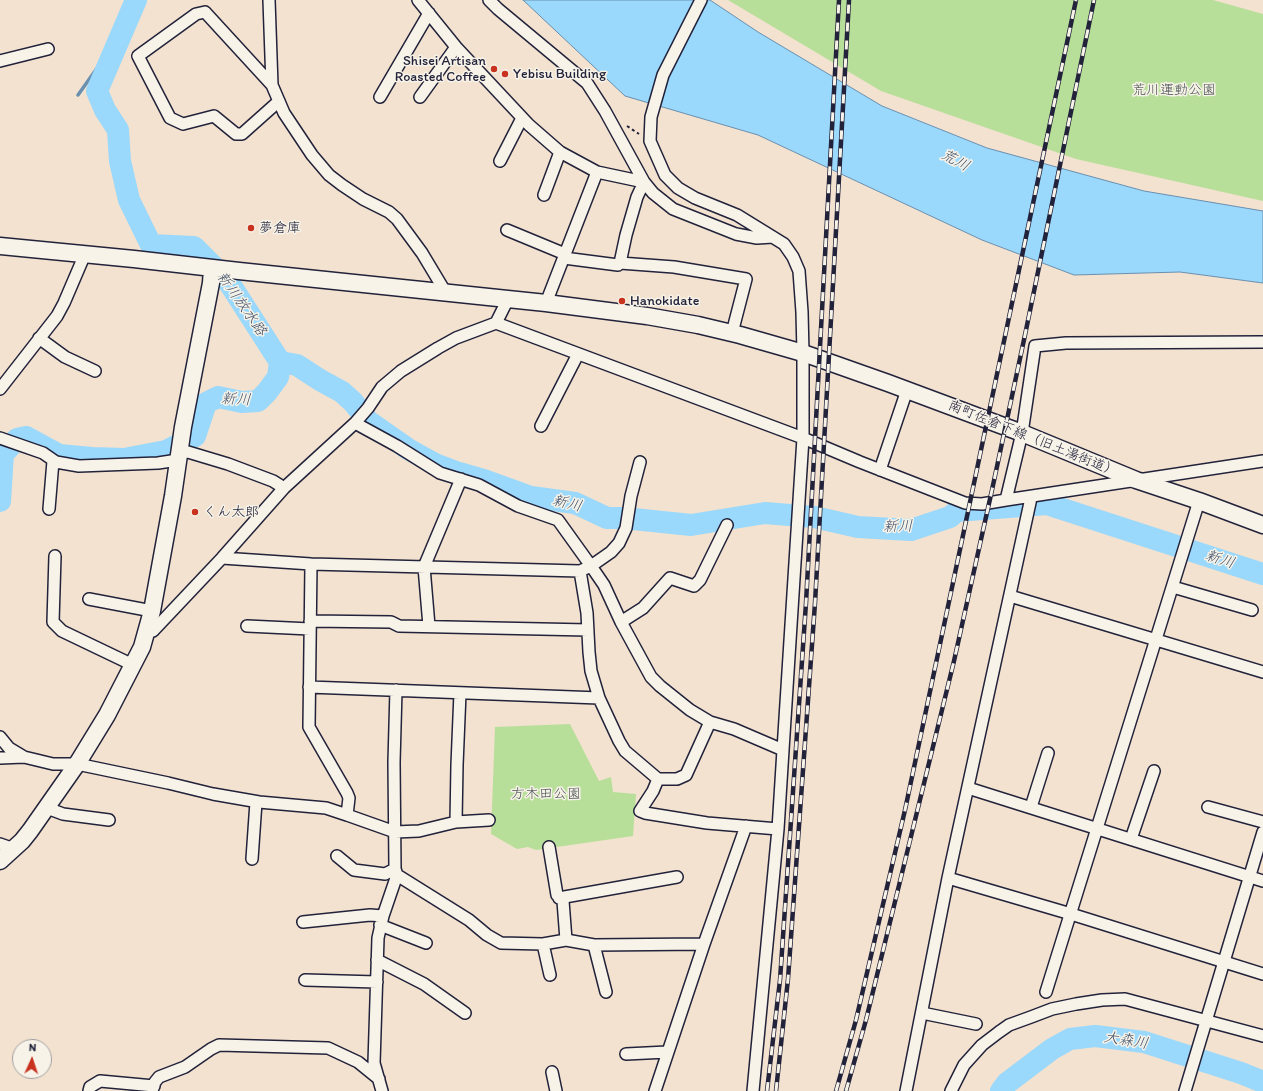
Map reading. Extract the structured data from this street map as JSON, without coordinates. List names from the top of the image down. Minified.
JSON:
{"streets":{"street":["南町佐倉下線（旧土湯街道）"]},"water":["荒川","新川放水路","新川","大森川"],"parks":["荒川運動公園","方木田公園"],"places":["Shisei Artisan Roasted Coffee","Yebisu Building","夢倉庫","Hanokidate","くん太郎"],"north":"top"}
